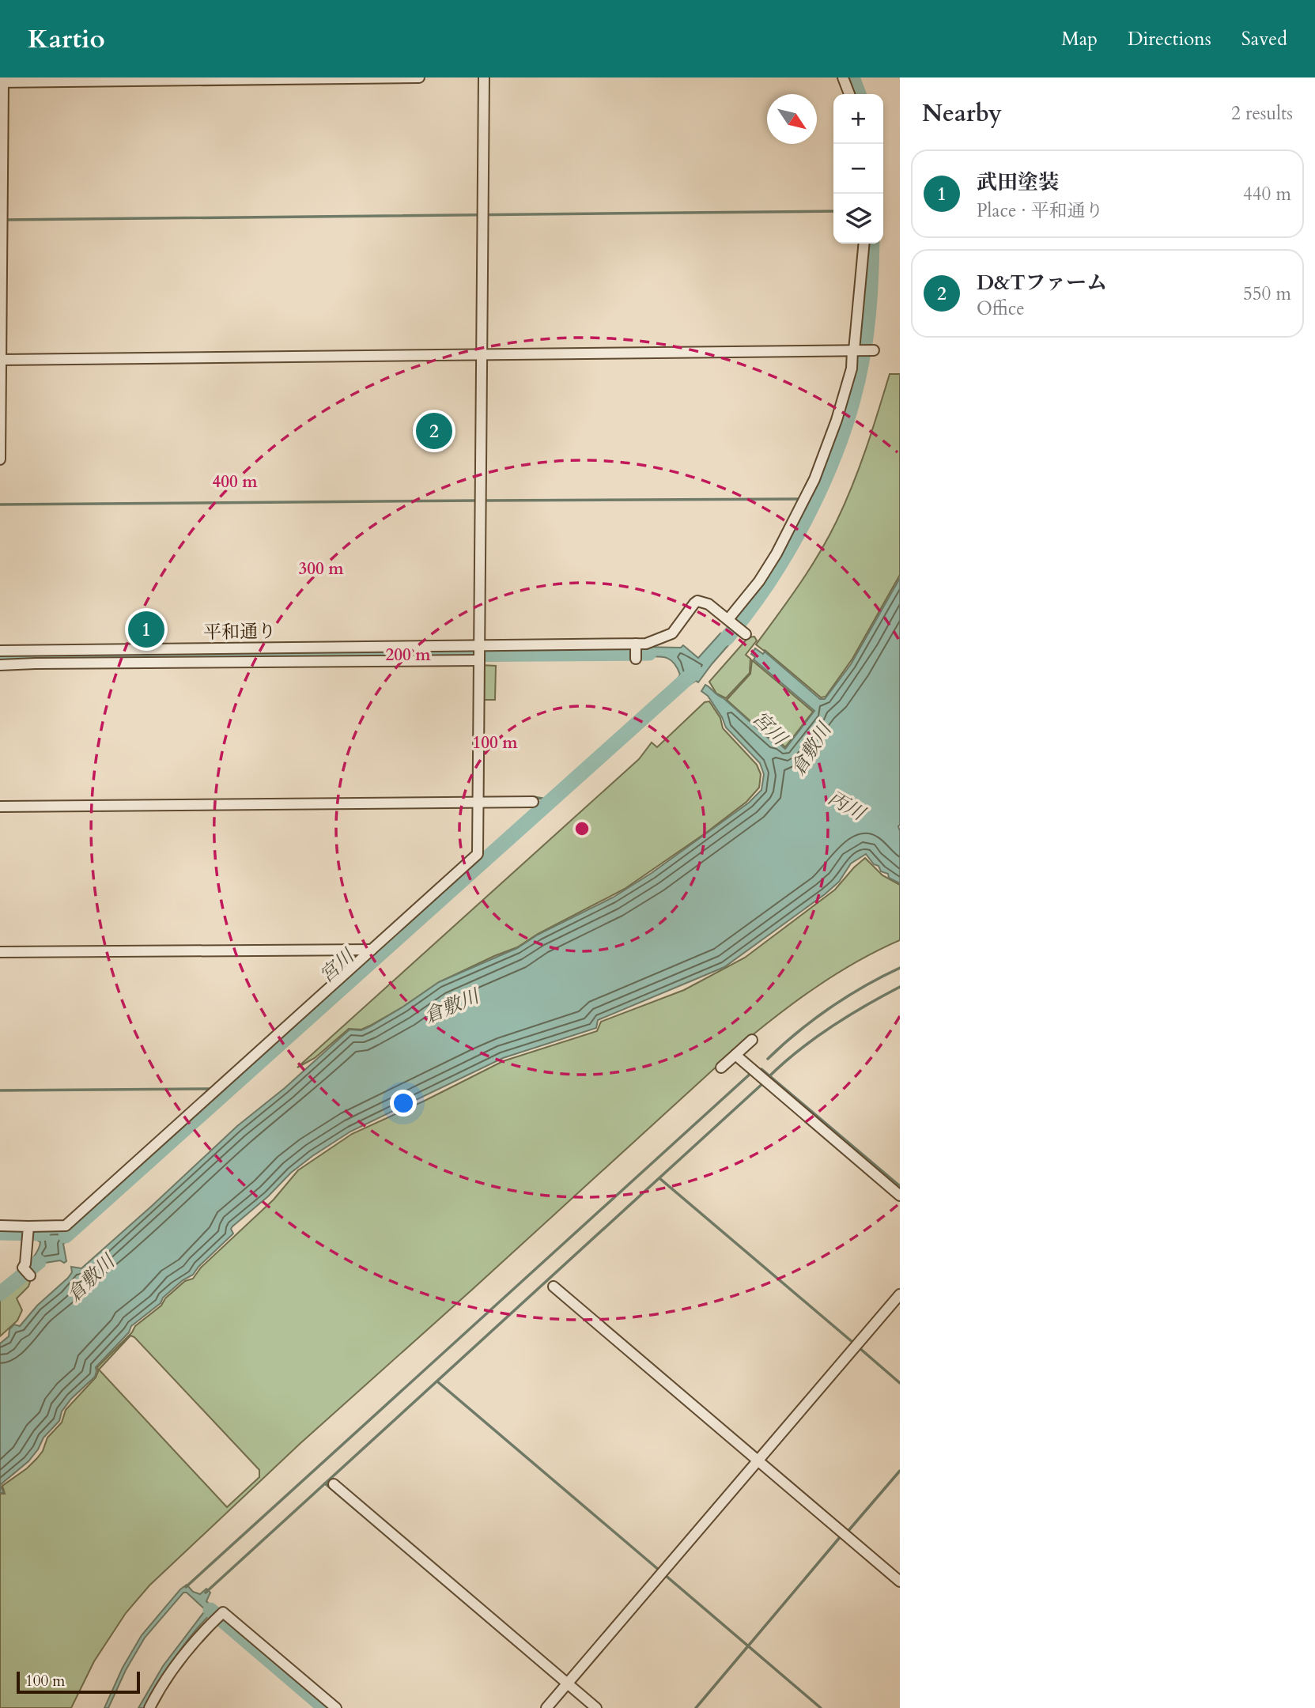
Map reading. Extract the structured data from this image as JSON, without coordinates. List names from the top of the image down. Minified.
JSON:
{"streets":{"street":["平和通り"]},"water":["宮川","倉敷川","丙川"],"scale_bar":"100 m","north":"bottom right","page":{"header":"Kartio","nav":["Map","Directions","Saved"],"heading":["Nearby","2 results"],"map_buttons":["+","−"],"list":[{"mark":"1","name":"武田塗装","note":"Place · 平和通り","value":"440 m"},{"mark":"2","name":"D&Tファーム","note":"Office","value":"550 m"}],"pins":["2","1"],"scale":"100 m"},"rings":["400 m","300 m","200 m","100 m"]}
